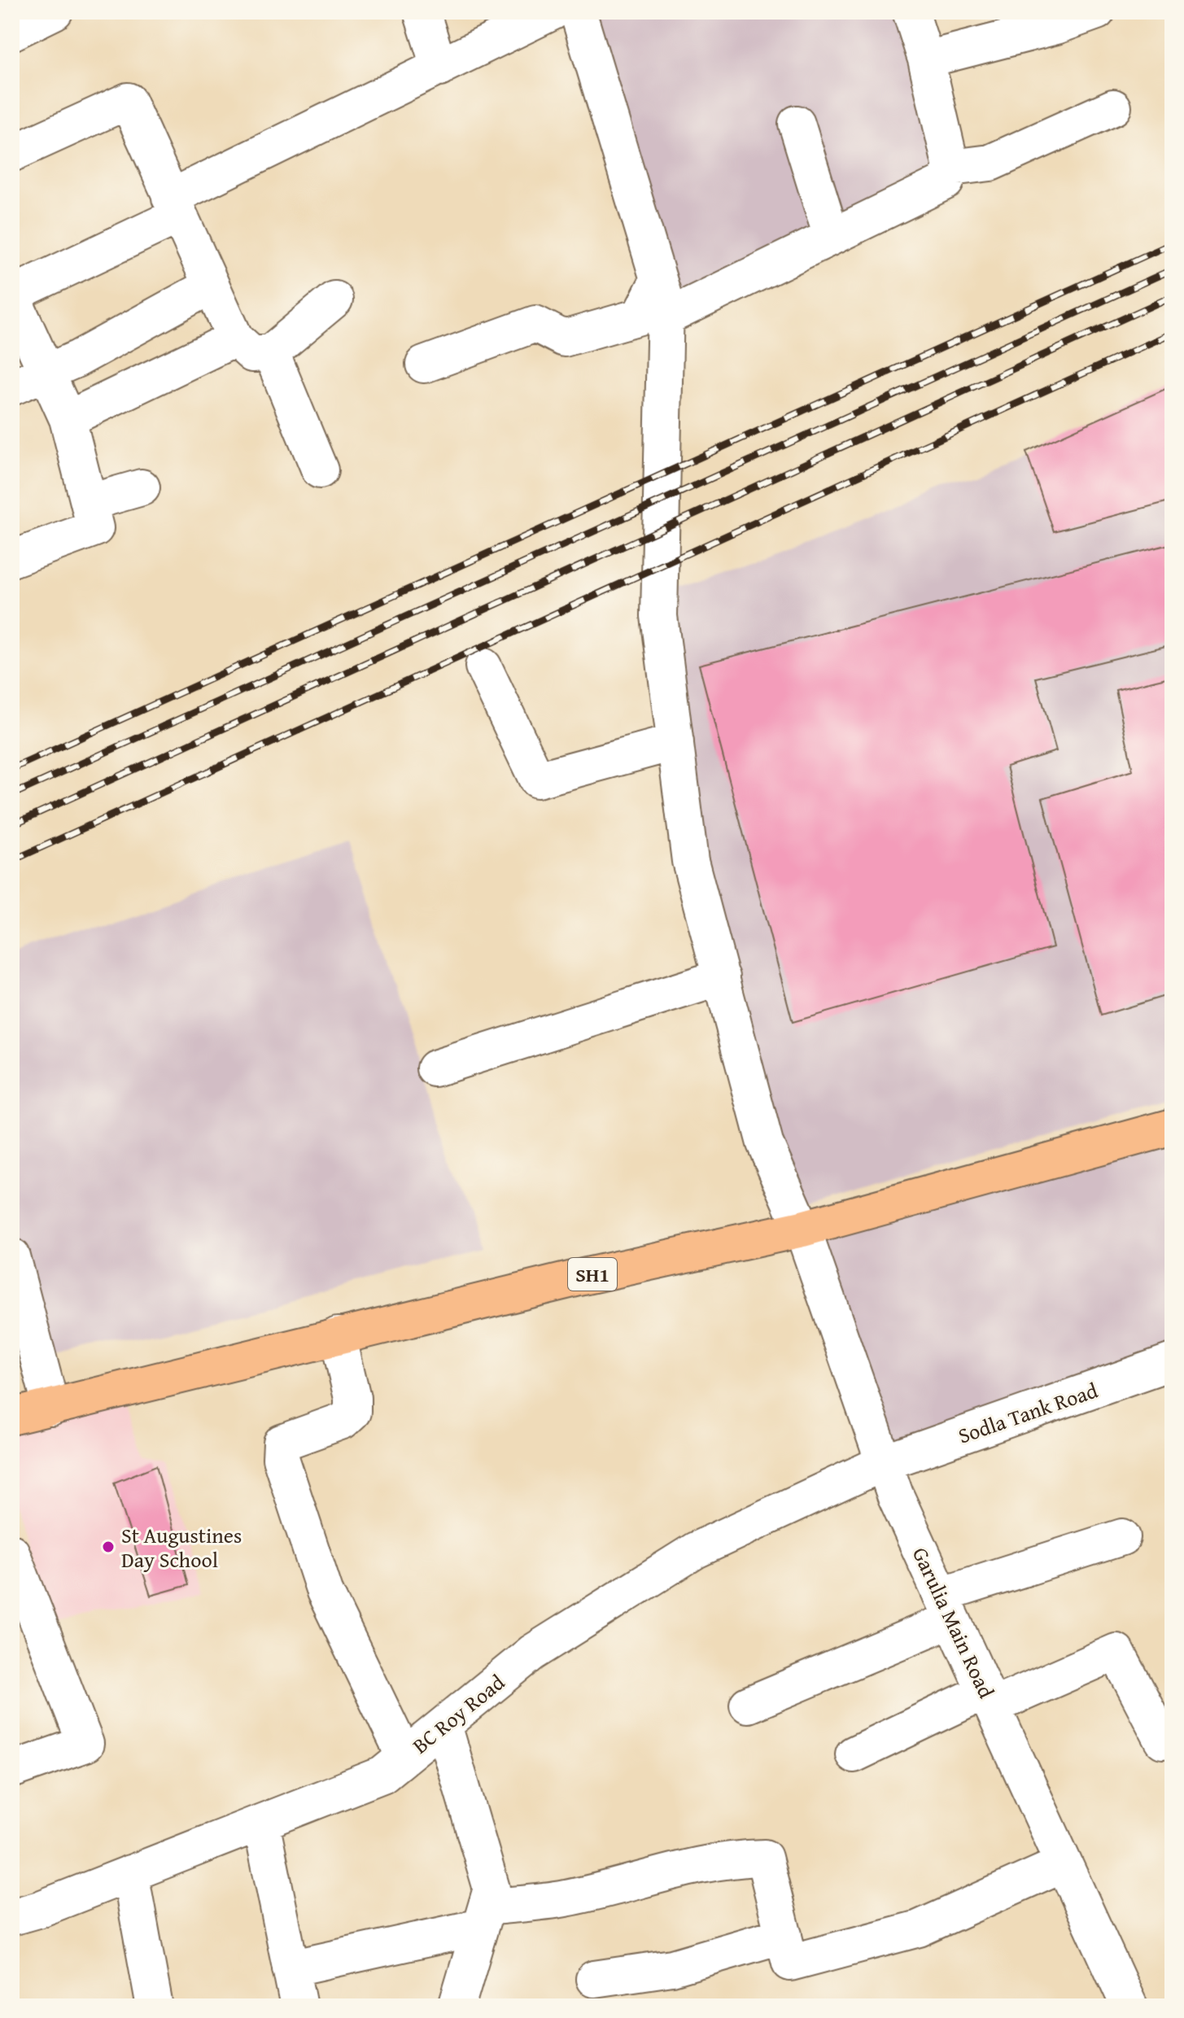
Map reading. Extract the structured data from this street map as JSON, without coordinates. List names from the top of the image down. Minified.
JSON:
{"streets":{"main road":["SH1"],"street":["Sodla Tank Road","Garulia Main Road","BC Roy Road"]},"crossings":[["SH1","Garulia Main Road"],["Sodla Tank Road","Garulia Main Road"],["Sodla Tank Road","BC Roy Road"],["Garulia Main Road","BC Roy Road"]],"places":["St Augustines Day School"]}
